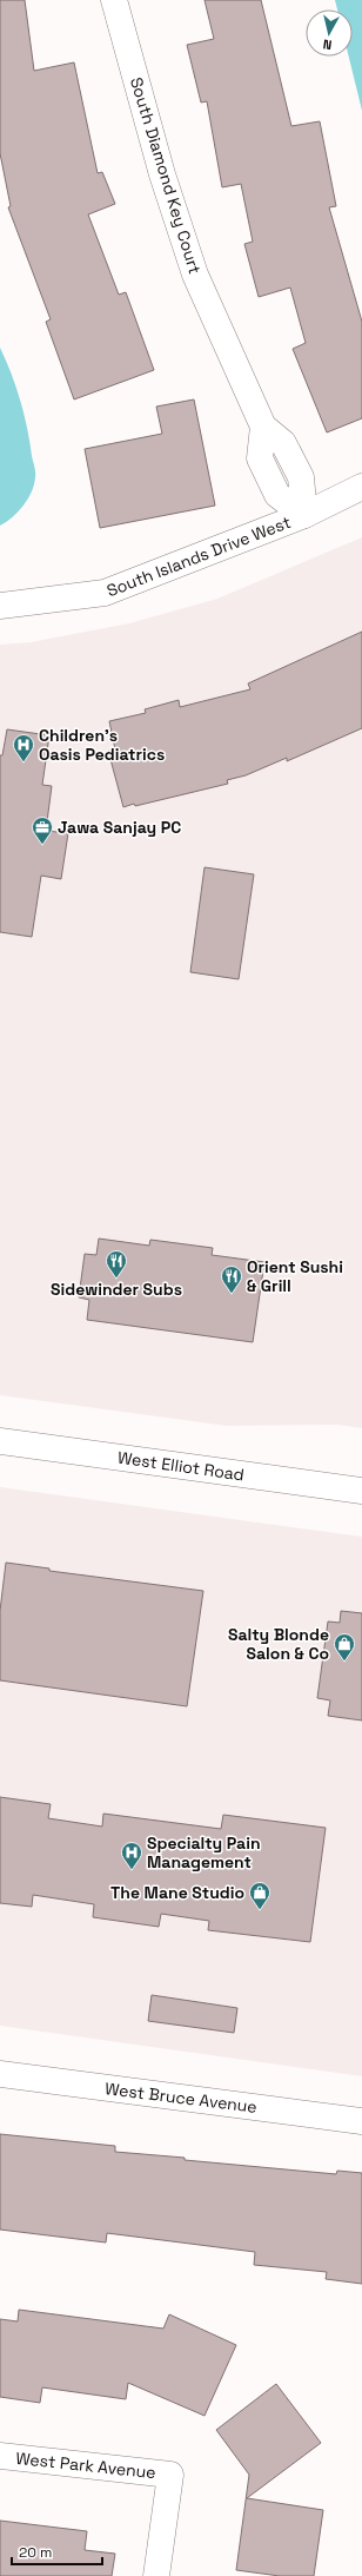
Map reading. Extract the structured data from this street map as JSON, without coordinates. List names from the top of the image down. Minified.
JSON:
{"streets":{"street":["South Diamond Key Court","South Islands Drive West","West Elliot Road","West Bruce Avenue","West Park Avenue"]},"crossings":[["South Diamond Key Court","South Islands Drive West"]],"places":{"hospital":["Children's Oasis Pediatrics","Specialty Pain Management"],"office":["Jawa Sanjay PC"],"restaurant":["Sidewinder Subs","Orient Sushi & Grill"],"shop":["Salty Blonde Salon & Co","The Mane Studio"]},"scale_bar":"20 m","north":"bottom"}
